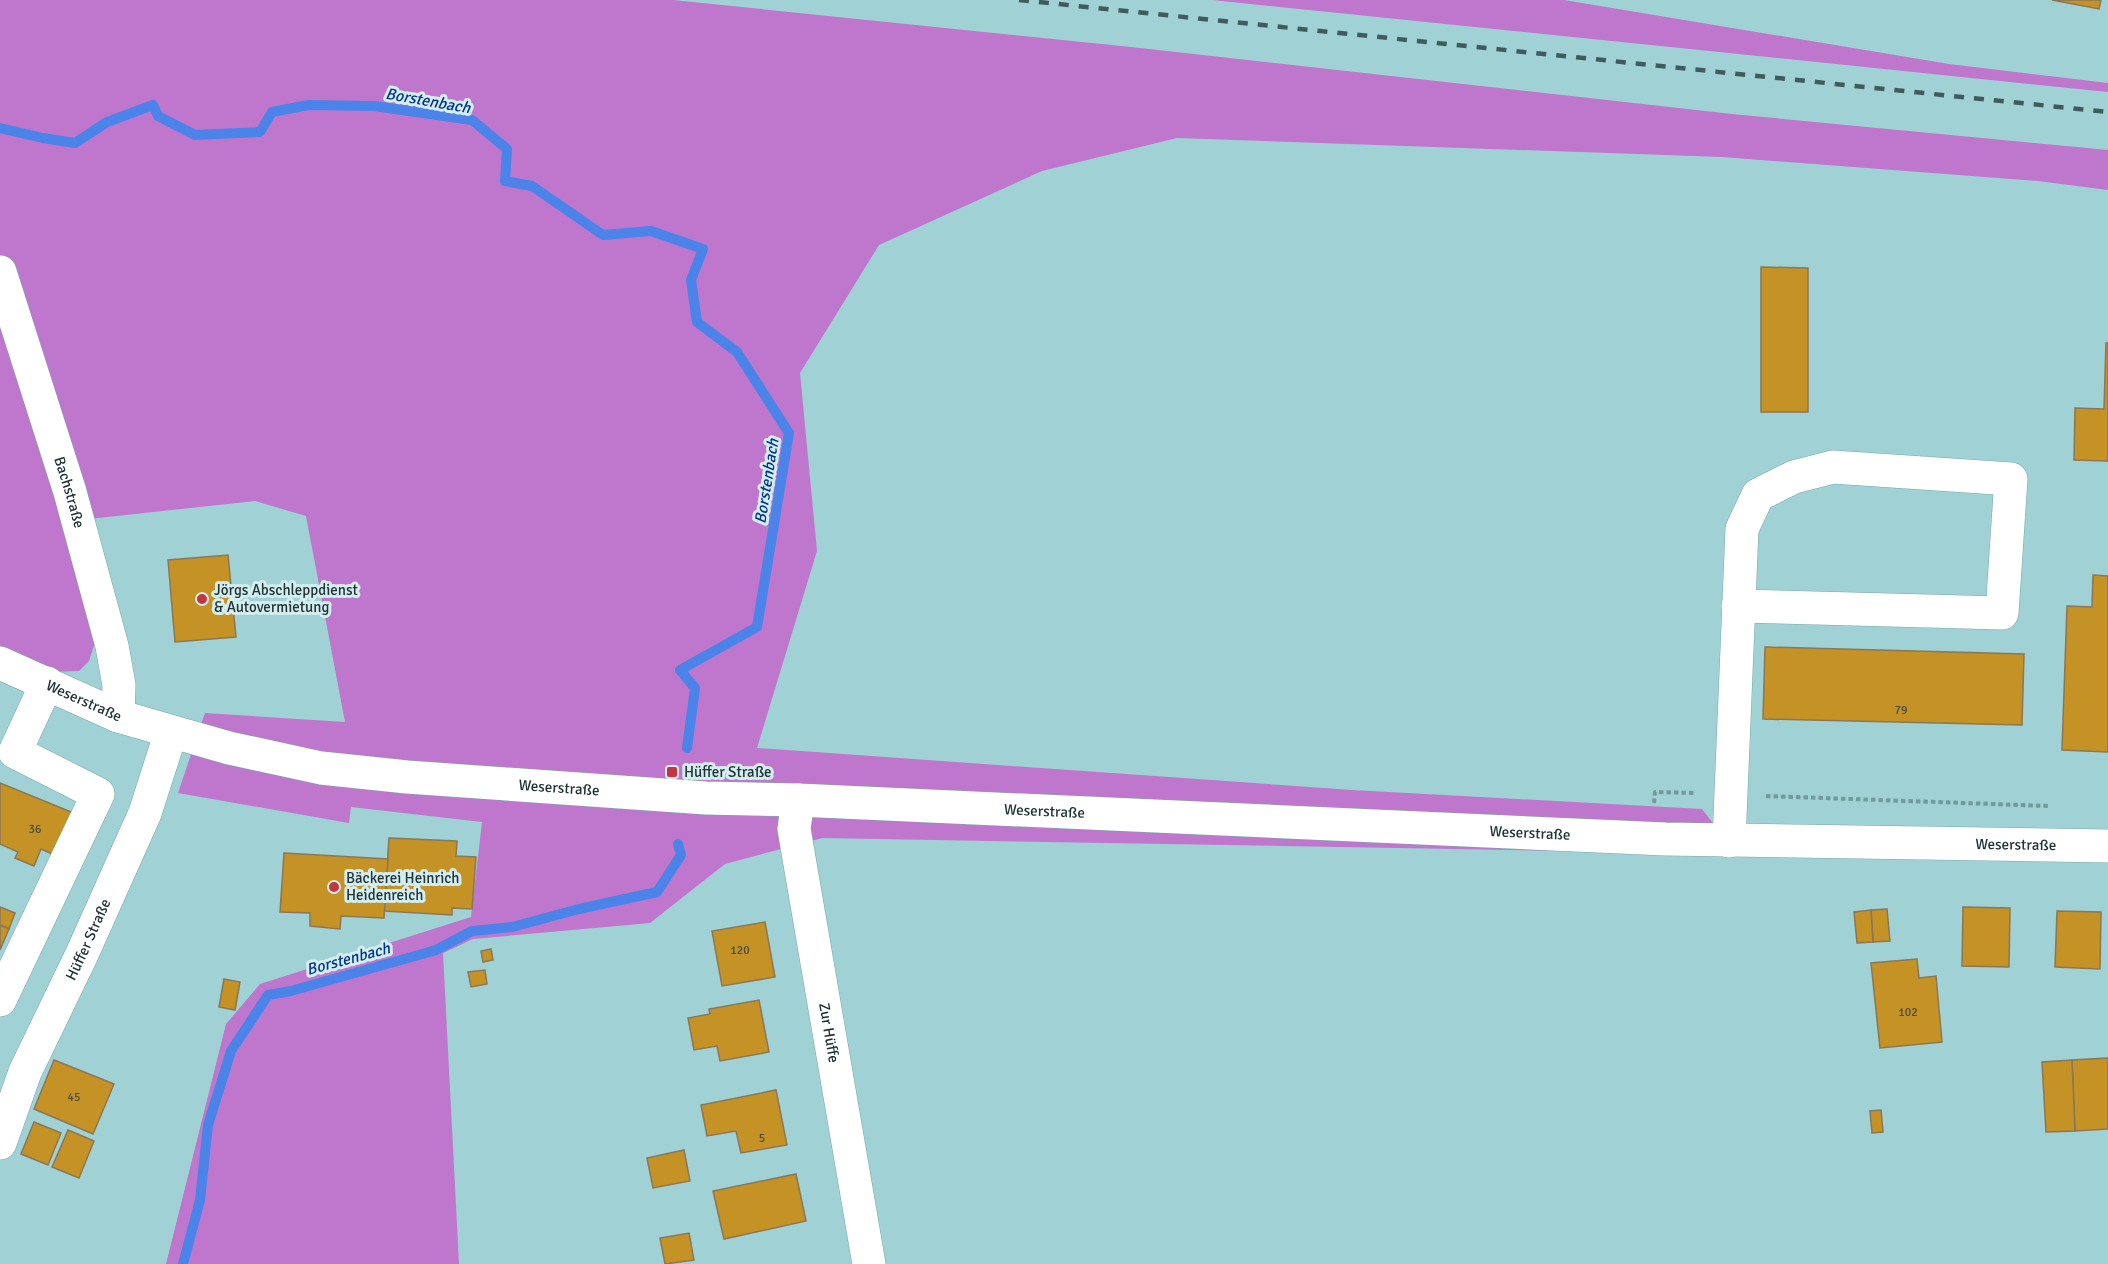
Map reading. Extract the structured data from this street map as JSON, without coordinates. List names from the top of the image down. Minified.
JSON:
{"streets":{"street":["Bachstraße","Weserstraße","Hüffer Straße","Zur Hüffe"]},"crossings":[["Bachstraße","Weserstraße"],["Weserstraße","Hüffer Straße"],["Weserstraße","Zur Hüffe"]],"water":["Borstenbach"],"places":{"other":["Jörgs Abschleppdienst & Autovermietung","Bäckerei Heinrich Heidenreich"],"transit":["Hüffer Straße"]},"house_numbers":["79","36","120","102","45","5"]}
